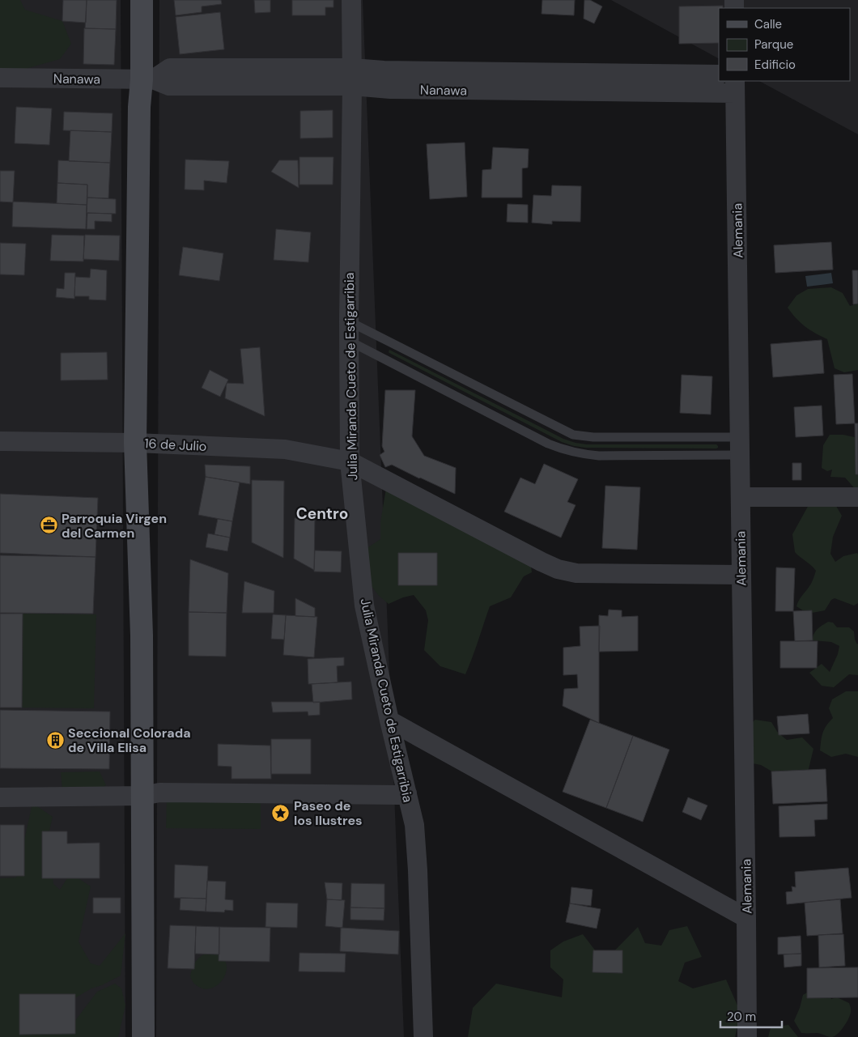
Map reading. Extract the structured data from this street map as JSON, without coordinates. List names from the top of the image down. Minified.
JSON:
{"streets":{"street":["Nanawa","Alemania","Julia Miranda Cueto de Estigarribia","16 de Julio"]},"crossings":[["Nanawa","Alemania"],["Nanawa","Julia Miranda Cueto de Estigarribia"],["Alemania","16 de Julio"],["Julia Miranda Cueto de Estigarribia","16 de Julio"]],"districts":["Centro"],"places":{"office":["Parroquia Virgen del Carmen"],"building":["Seccional Colorada de Villa Elisa"],"place":["Paseo de los Ilustres"]},"legend":["Calle","Parque","Edificio"],"scale_bar":"20 m"}
